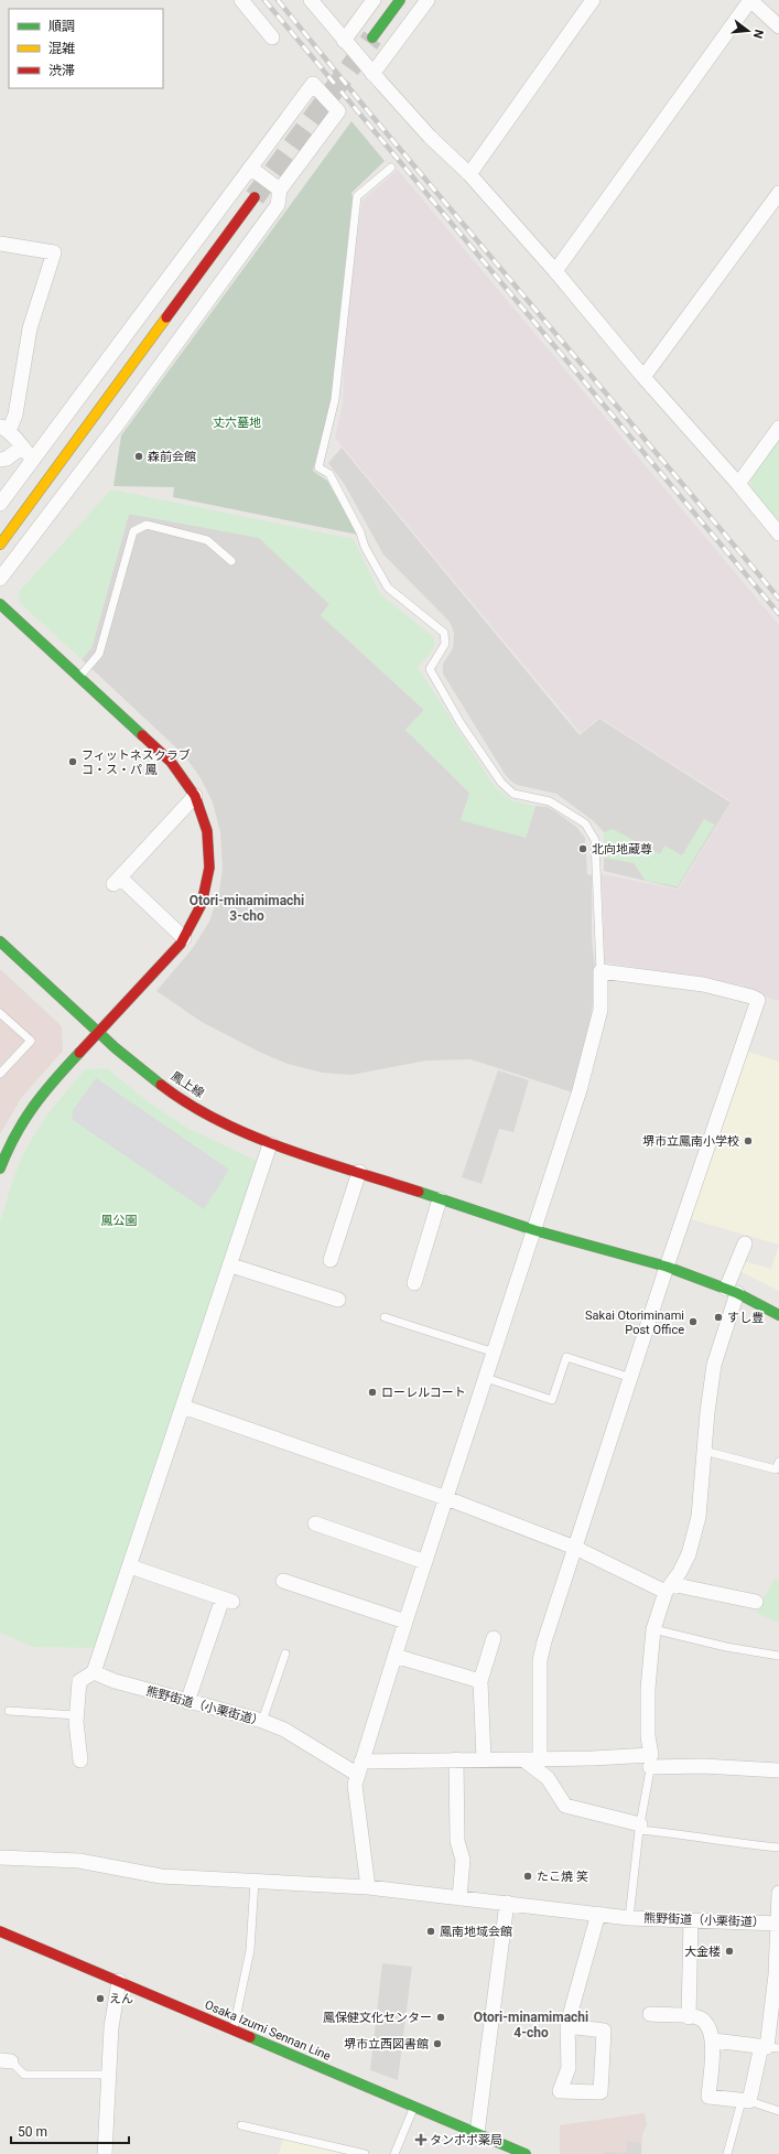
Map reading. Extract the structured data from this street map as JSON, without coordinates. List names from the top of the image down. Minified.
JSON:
{"streets":{"street":["鳳上線","熊野街道（小栗街道）","Osaka Izumi Sennan Line"]},"districts":["Otori-minamimachi 3-cho","Otori-minamimachi 4-cho"],"parks":["丈六墓地","鳳公園"],"places":{"other":["森前会館","フィットネスクラブ コ・ス・パ 鳳","北向地蔵尊","堺市立鳳南小学校","すし豊","Sakai Otoriminami Post Office","ローレルコート","たこ焼 笑","鳳南地域会館","大金楼","えん","鳳保健文化センター","堺市立西図書館"],"health":["タンポポ薬局"]},"legend":["順調","混雑","渋滞"],"scale_bar":"50 m","north":"right"}
